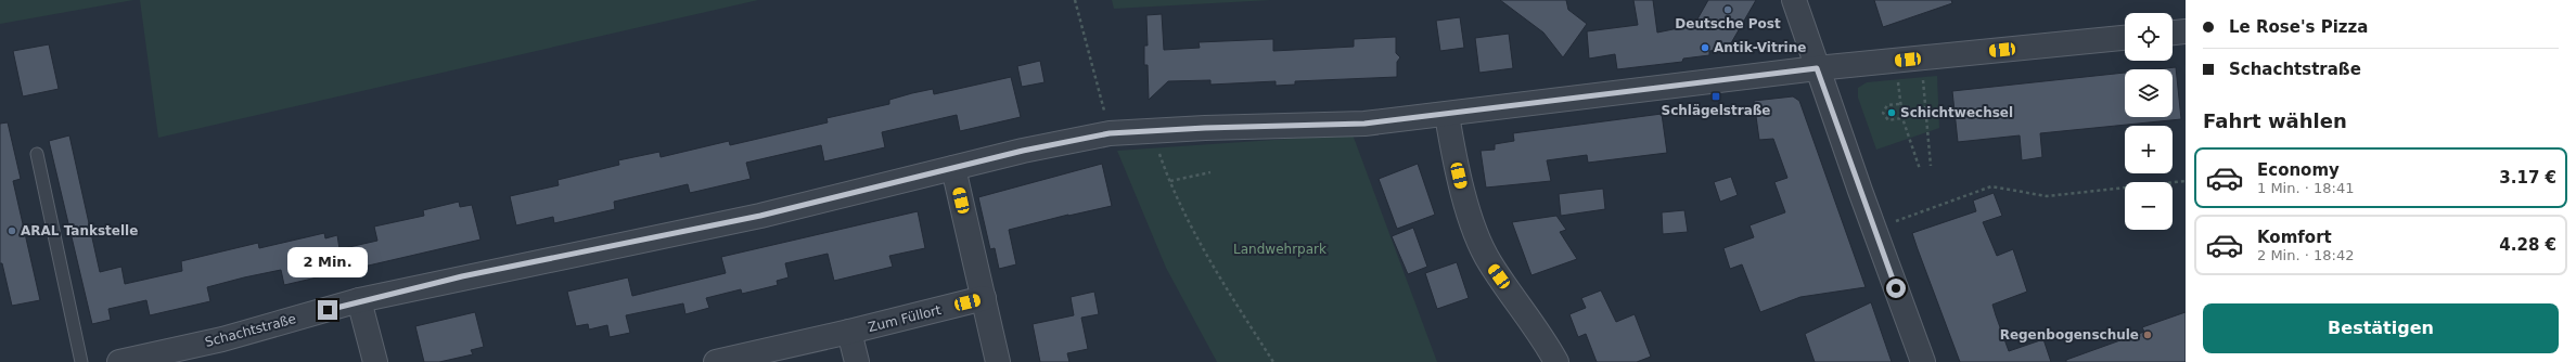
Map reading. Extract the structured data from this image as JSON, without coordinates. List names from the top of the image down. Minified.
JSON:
{"streets":{"street":["Zum Füllort","Schachtstraße"]},"parks":["Landwehrpark"],"places":{"other":["Deutsche Post","Antik-Vitrine","Schichtwechsel","ARAL Tankstelle","Regenbogenschule"],"transit":["Schlägelstraße"]},"page":{"banner":["Le Rose's Pizza","Schachtstraße"],"map_buttons":["+","−"],"heading":"Fahrt wählen","list":[{"name":"Economy","note":"1 Min. · 18:41","value":"3.17 €"},{"name":"Komfort","note":"2 Min. · 18:42","value":"4.28 €"}],"bubble":"2 Min.","buttons":"Bestätigen"}}
